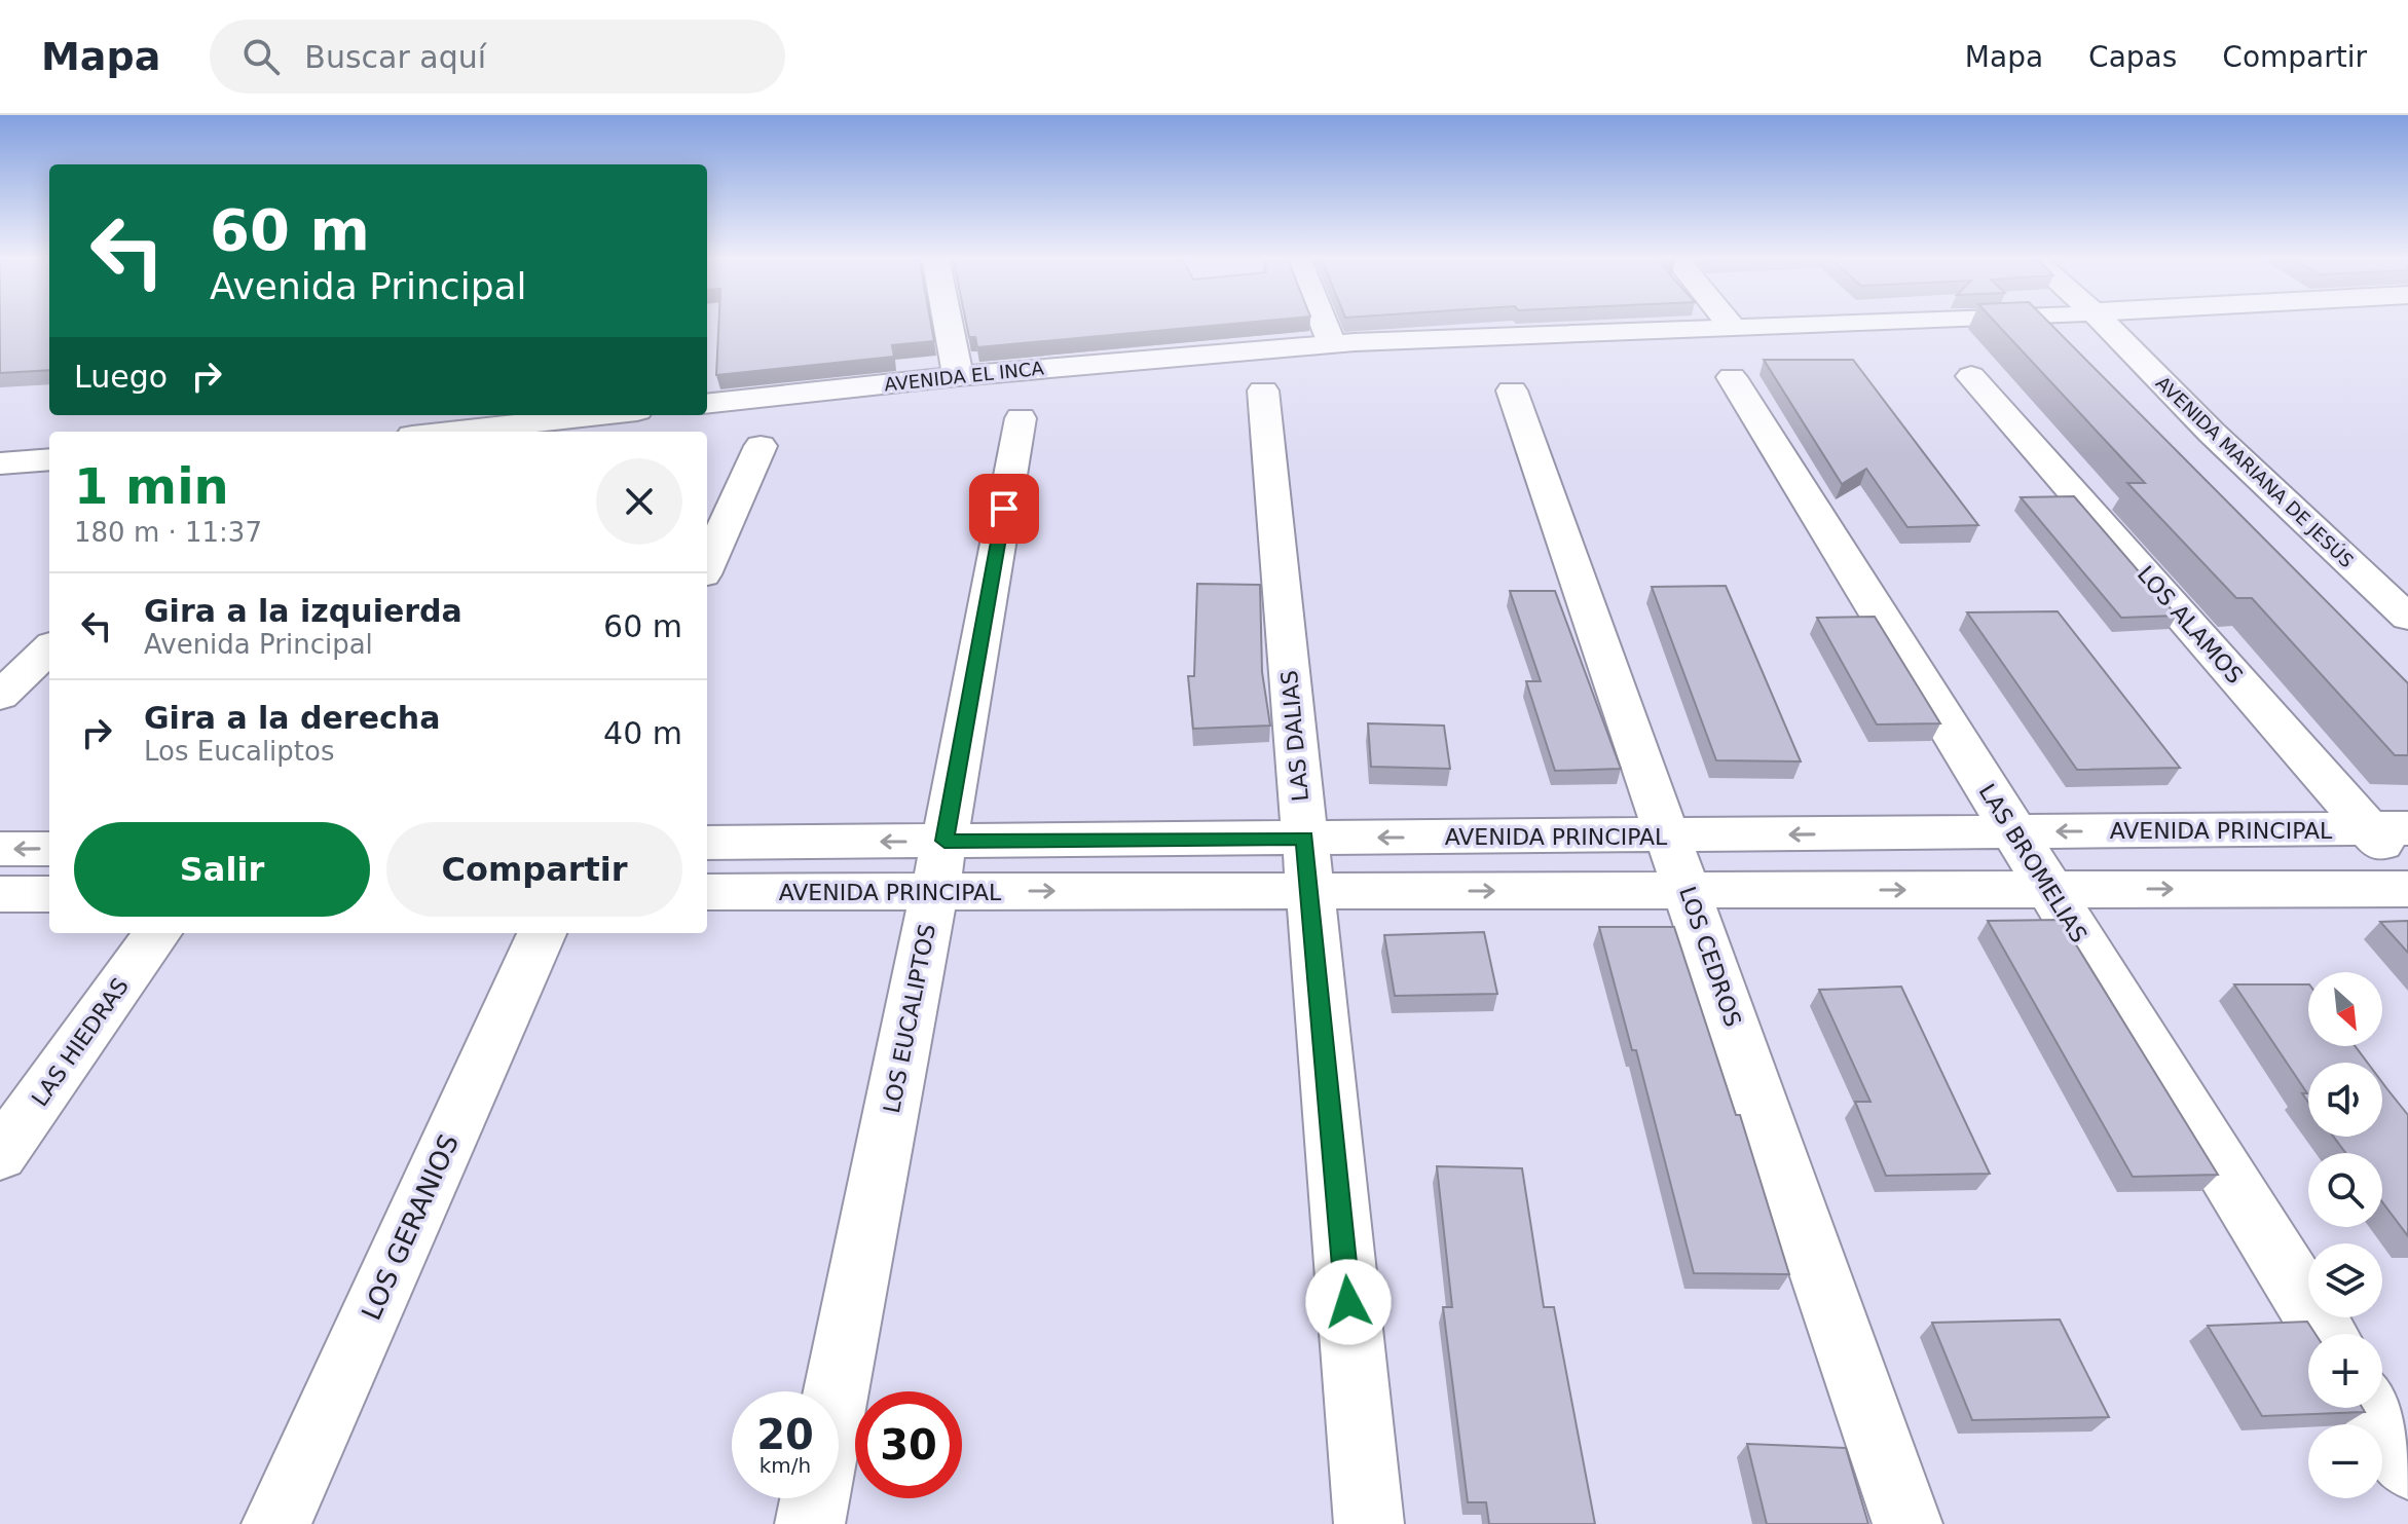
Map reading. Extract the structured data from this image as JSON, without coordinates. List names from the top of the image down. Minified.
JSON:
{"streets":{"street":["AVENIDA EL INCA","AVENIDA MARIANA DE JESÚS","LOS ALAMOS","LAS DALIAS","AVENIDA PRINCIPAL","LAS BROMELIAS","LOS CEDROS","LOS EUCALIPTOS","LAS HIEDRAS","LOS GERANIOS"]},"crossings":[["LOS ALAMOS","AVENIDA PRINCIPAL"],["LAS DALIAS","AVENIDA PRINCIPAL"],["AVENIDA PRINCIPAL","LAS BROMELIAS"],["AVENIDA PRINCIPAL","LOS CEDROS"],["AVENIDA PRINCIPAL","LOS EUCALIPTOS"]],"north":"bottom right","page":{"header":"Mapa","search":"Buscar aquí","nav":["Mapa","Capas","Compartir"],"turn":["60 m","Avenida Principal"],"then":"Luego","heading":["1 min","180 m · 11:37"],"list":[{"name":"Gira a la izquierda","note":"Avenida Principal","value":"60 m"},{"name":"Gira a la derecha","note":"Los Eucaliptos","value":"40 m"}],"buttons":["Salir","Compartir"],"map_buttons":["+","−"],"speed":"20 km/h","limit":"30"}}
